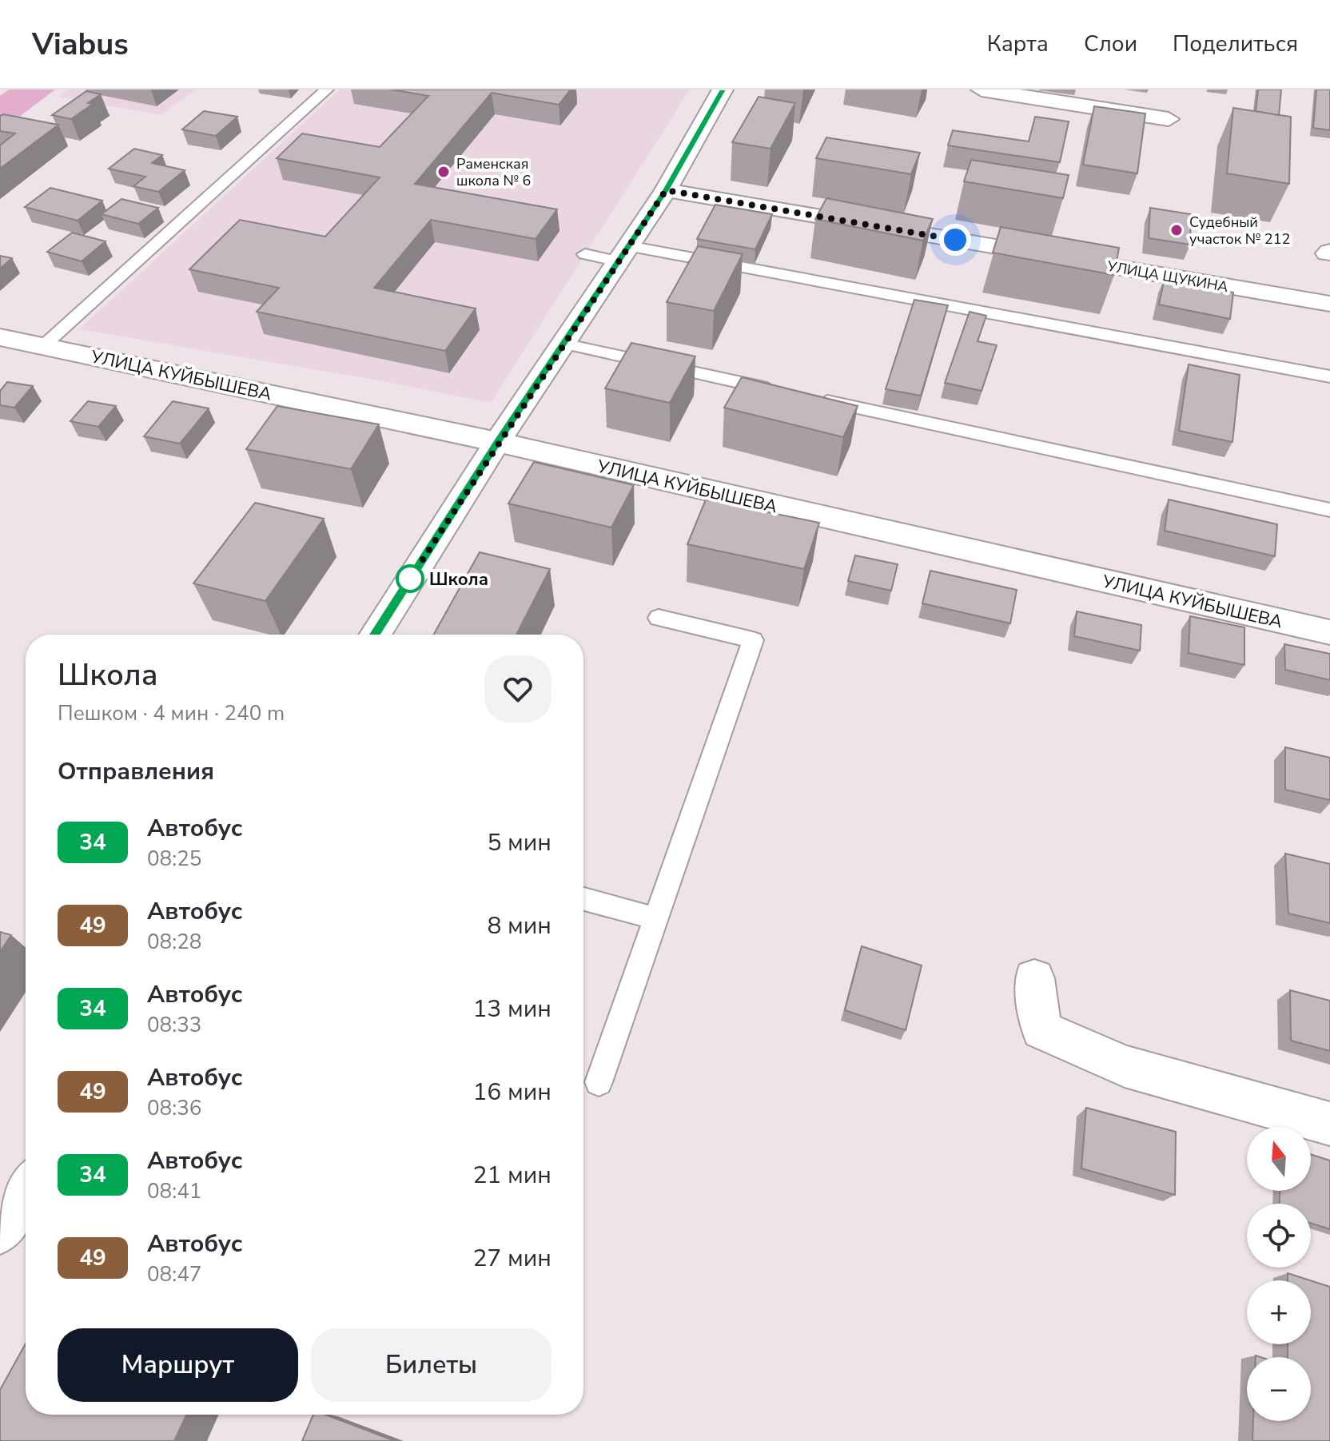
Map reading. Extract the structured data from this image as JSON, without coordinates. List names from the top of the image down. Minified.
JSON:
{"streets":{"street":["УЛИЦА ЩУКИНА","УЛИЦА КУЙБЫШЕВА"]},"places":["Раменская школа № 6","Судебный участок № 212","Школа"],"lines":["bus line 34"],"north":"top","page":{"header":"Viabus","nav":["Карта","Слои","Поделиться"],"heading":[["Школа","Пешком · 4 мин · 240 m"],"Отправления"],"list":[{"mark":"34","name":"Автобус","note":"08:25","value":"5 мин"},{"mark":"49","name":"Автобус","note":"08:28","value":"8 мин"},{"mark":"34","name":"Автобус","note":"08:33","value":"13 мин"},{"mark":"49","name":"Автобус","note":"08:36","value":"16 мин"},{"mark":"34","name":"Автобус","note":"08:41","value":"21 мин"},{"mark":"49","name":"Автобус","note":"08:47","value":"27 мин"}],"map_buttons":["+","−"],"buttons":["Маршрут","Билеты"]}}
